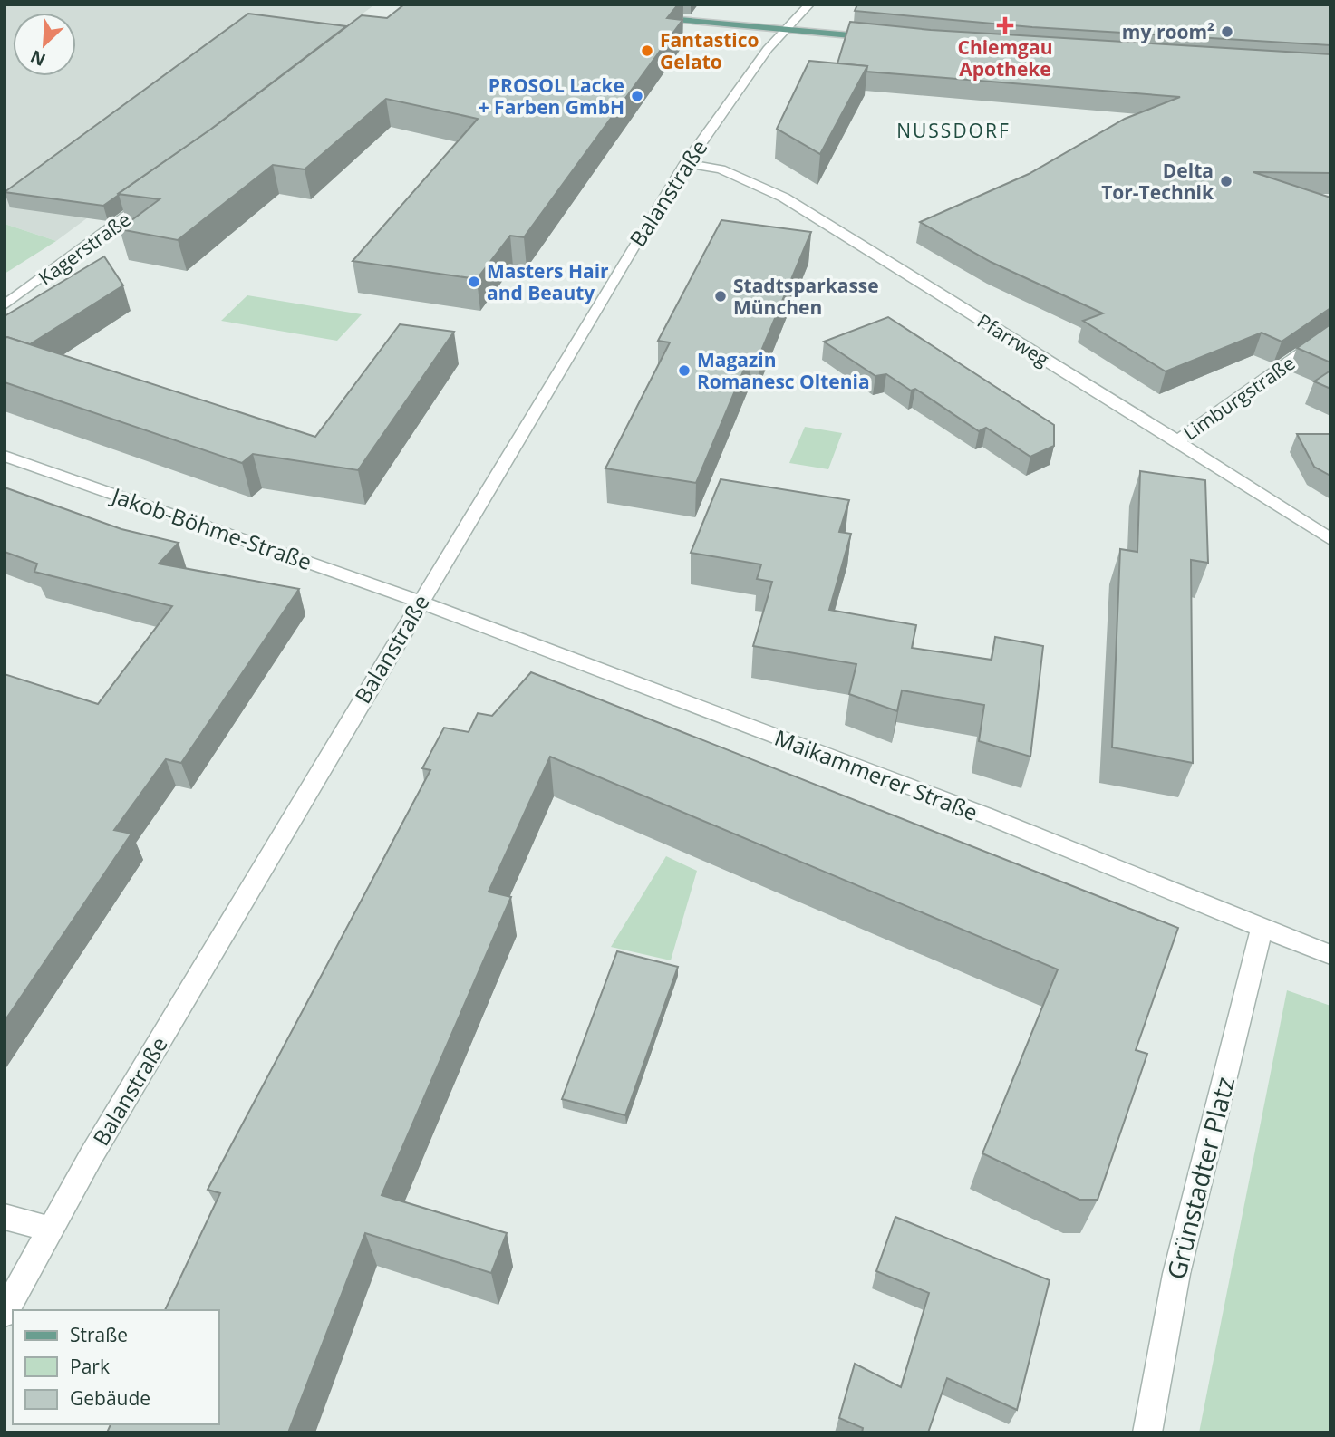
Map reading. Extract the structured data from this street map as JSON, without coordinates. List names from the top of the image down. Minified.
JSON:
{"streets":{"street":["Balanstraße","Kagerstraße","Pfarrweg","Limburgstraße","Jakob-Böhme-Straße","Maikammerer Straße","Grünstadter Platz"]},"crossings":[["Balanstraße","Pfarrweg"],["Balanstraße","Jakob-Böhme-Straße"],["Balanstraße","Maikammerer Straße"],["Pfarrweg","Limburgstraße"],["Jakob-Böhme-Straße","Maikammerer Straße"],["Maikammerer Straße","Grünstadter Platz"]],"districts":["NUSSDORF"],"places":{"health":["Chiemgau Apotheke"],"other":["my room²","Fantastico Gelato","PROSOL Lacke + Farben GmbH","Delta Tor-Technik","Masters Hair and Beauty","Stadtsparkasse München","Magazin Romanesc Oltenia"]},"legend":["Straße","Park","Gebäude"],"north":"bottom left"}
